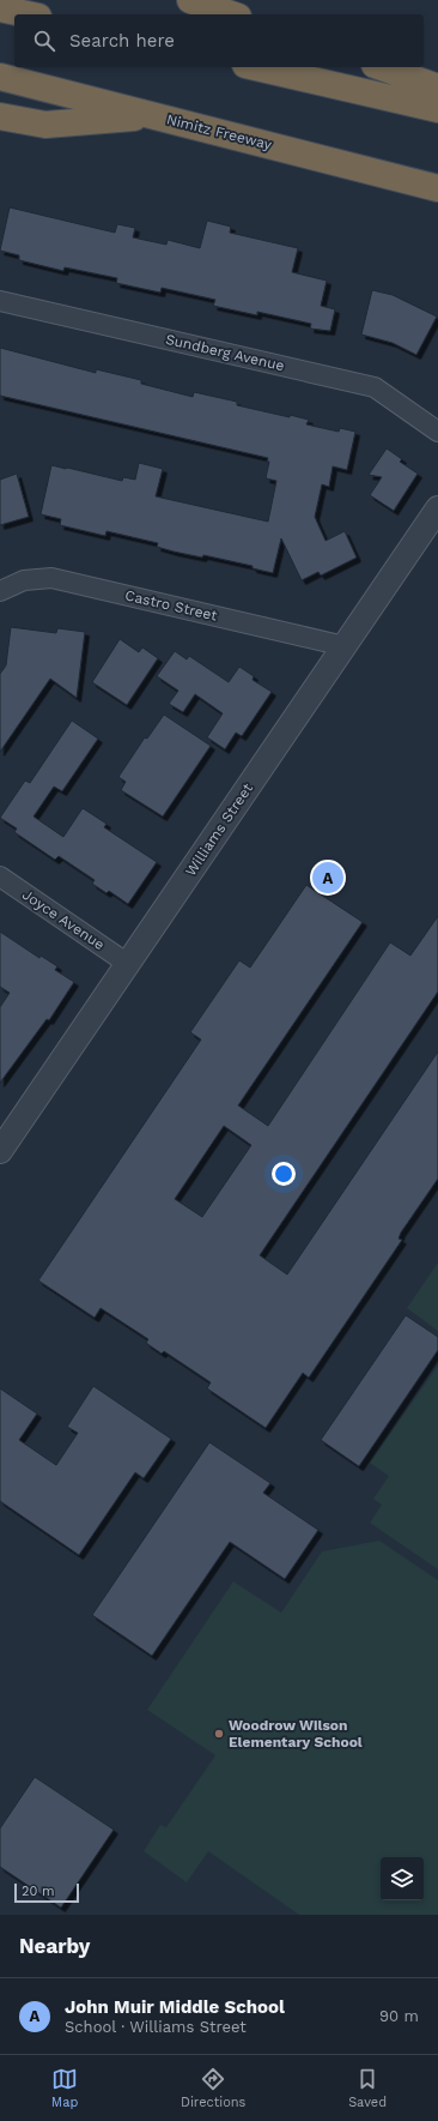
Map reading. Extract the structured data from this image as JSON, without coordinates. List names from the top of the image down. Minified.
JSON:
{"streets":{"highway":["Nimitz Freeway"],"street":["Sundberg Avenue","Castro Street","Williams Street","Joyce Avenue"]},"crossings":[["Castro Street","Williams Street"],["Williams Street","Joyce Avenue"]],"places":["Woodrow Wilson Elementary School"],"scale_bar":"20 m","page":{"search":"Search here","pins":"A","scale":"20 m","heading":"Nearby","list":[{"mark":"A","name":"John Muir Middle School","note":"School · Williams Street","value":"90 m"}],"nav":["Map","Directions","Saved"]}}
